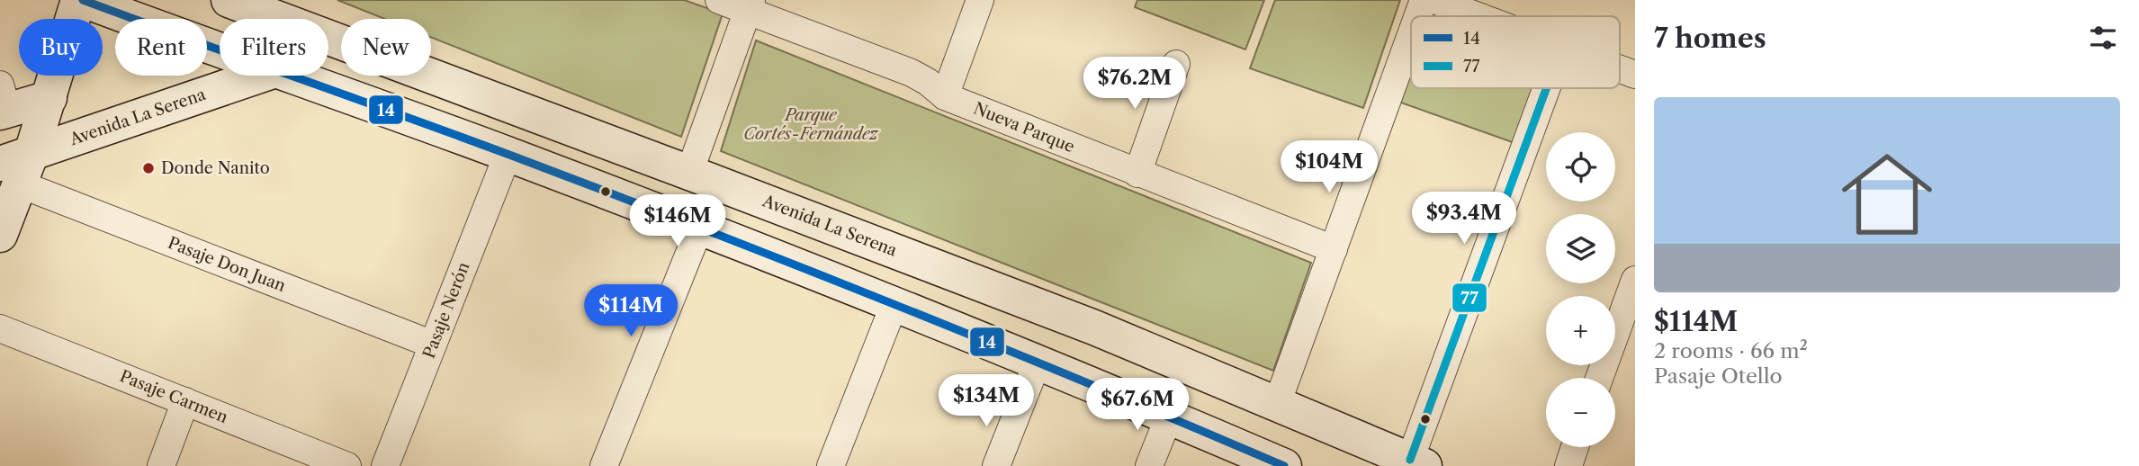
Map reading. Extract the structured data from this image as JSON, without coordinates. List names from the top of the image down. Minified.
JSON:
{"streets":{"main road":["Avenida La Serena"],"street":["Nueva Parque","Pasaje Don Juan","Pasaje Nerón","Pasaje Carmen"]},"crossings":[["Avenida La Serena","Pasaje Don Juan"],["Pasaje Don Juan","Pasaje Nerón"]],"parks":["Parque Cortés-Fernández"],"places":["Donde Nanito"],"lines":["transit line 14","transit line 77"],"legend":["14","77"],"page":{"heading":"7 homes","chip":["Buy","Rent","Filters","New"],"price":["$76.2M","$104M","$93.4M","$146M","$114M","$134M","$67.6M"],"list":[{"name":"$114M","note":"2 rooms · 66 m² · Pasaje Otello"}],"map_buttons":["+","−"]}}
